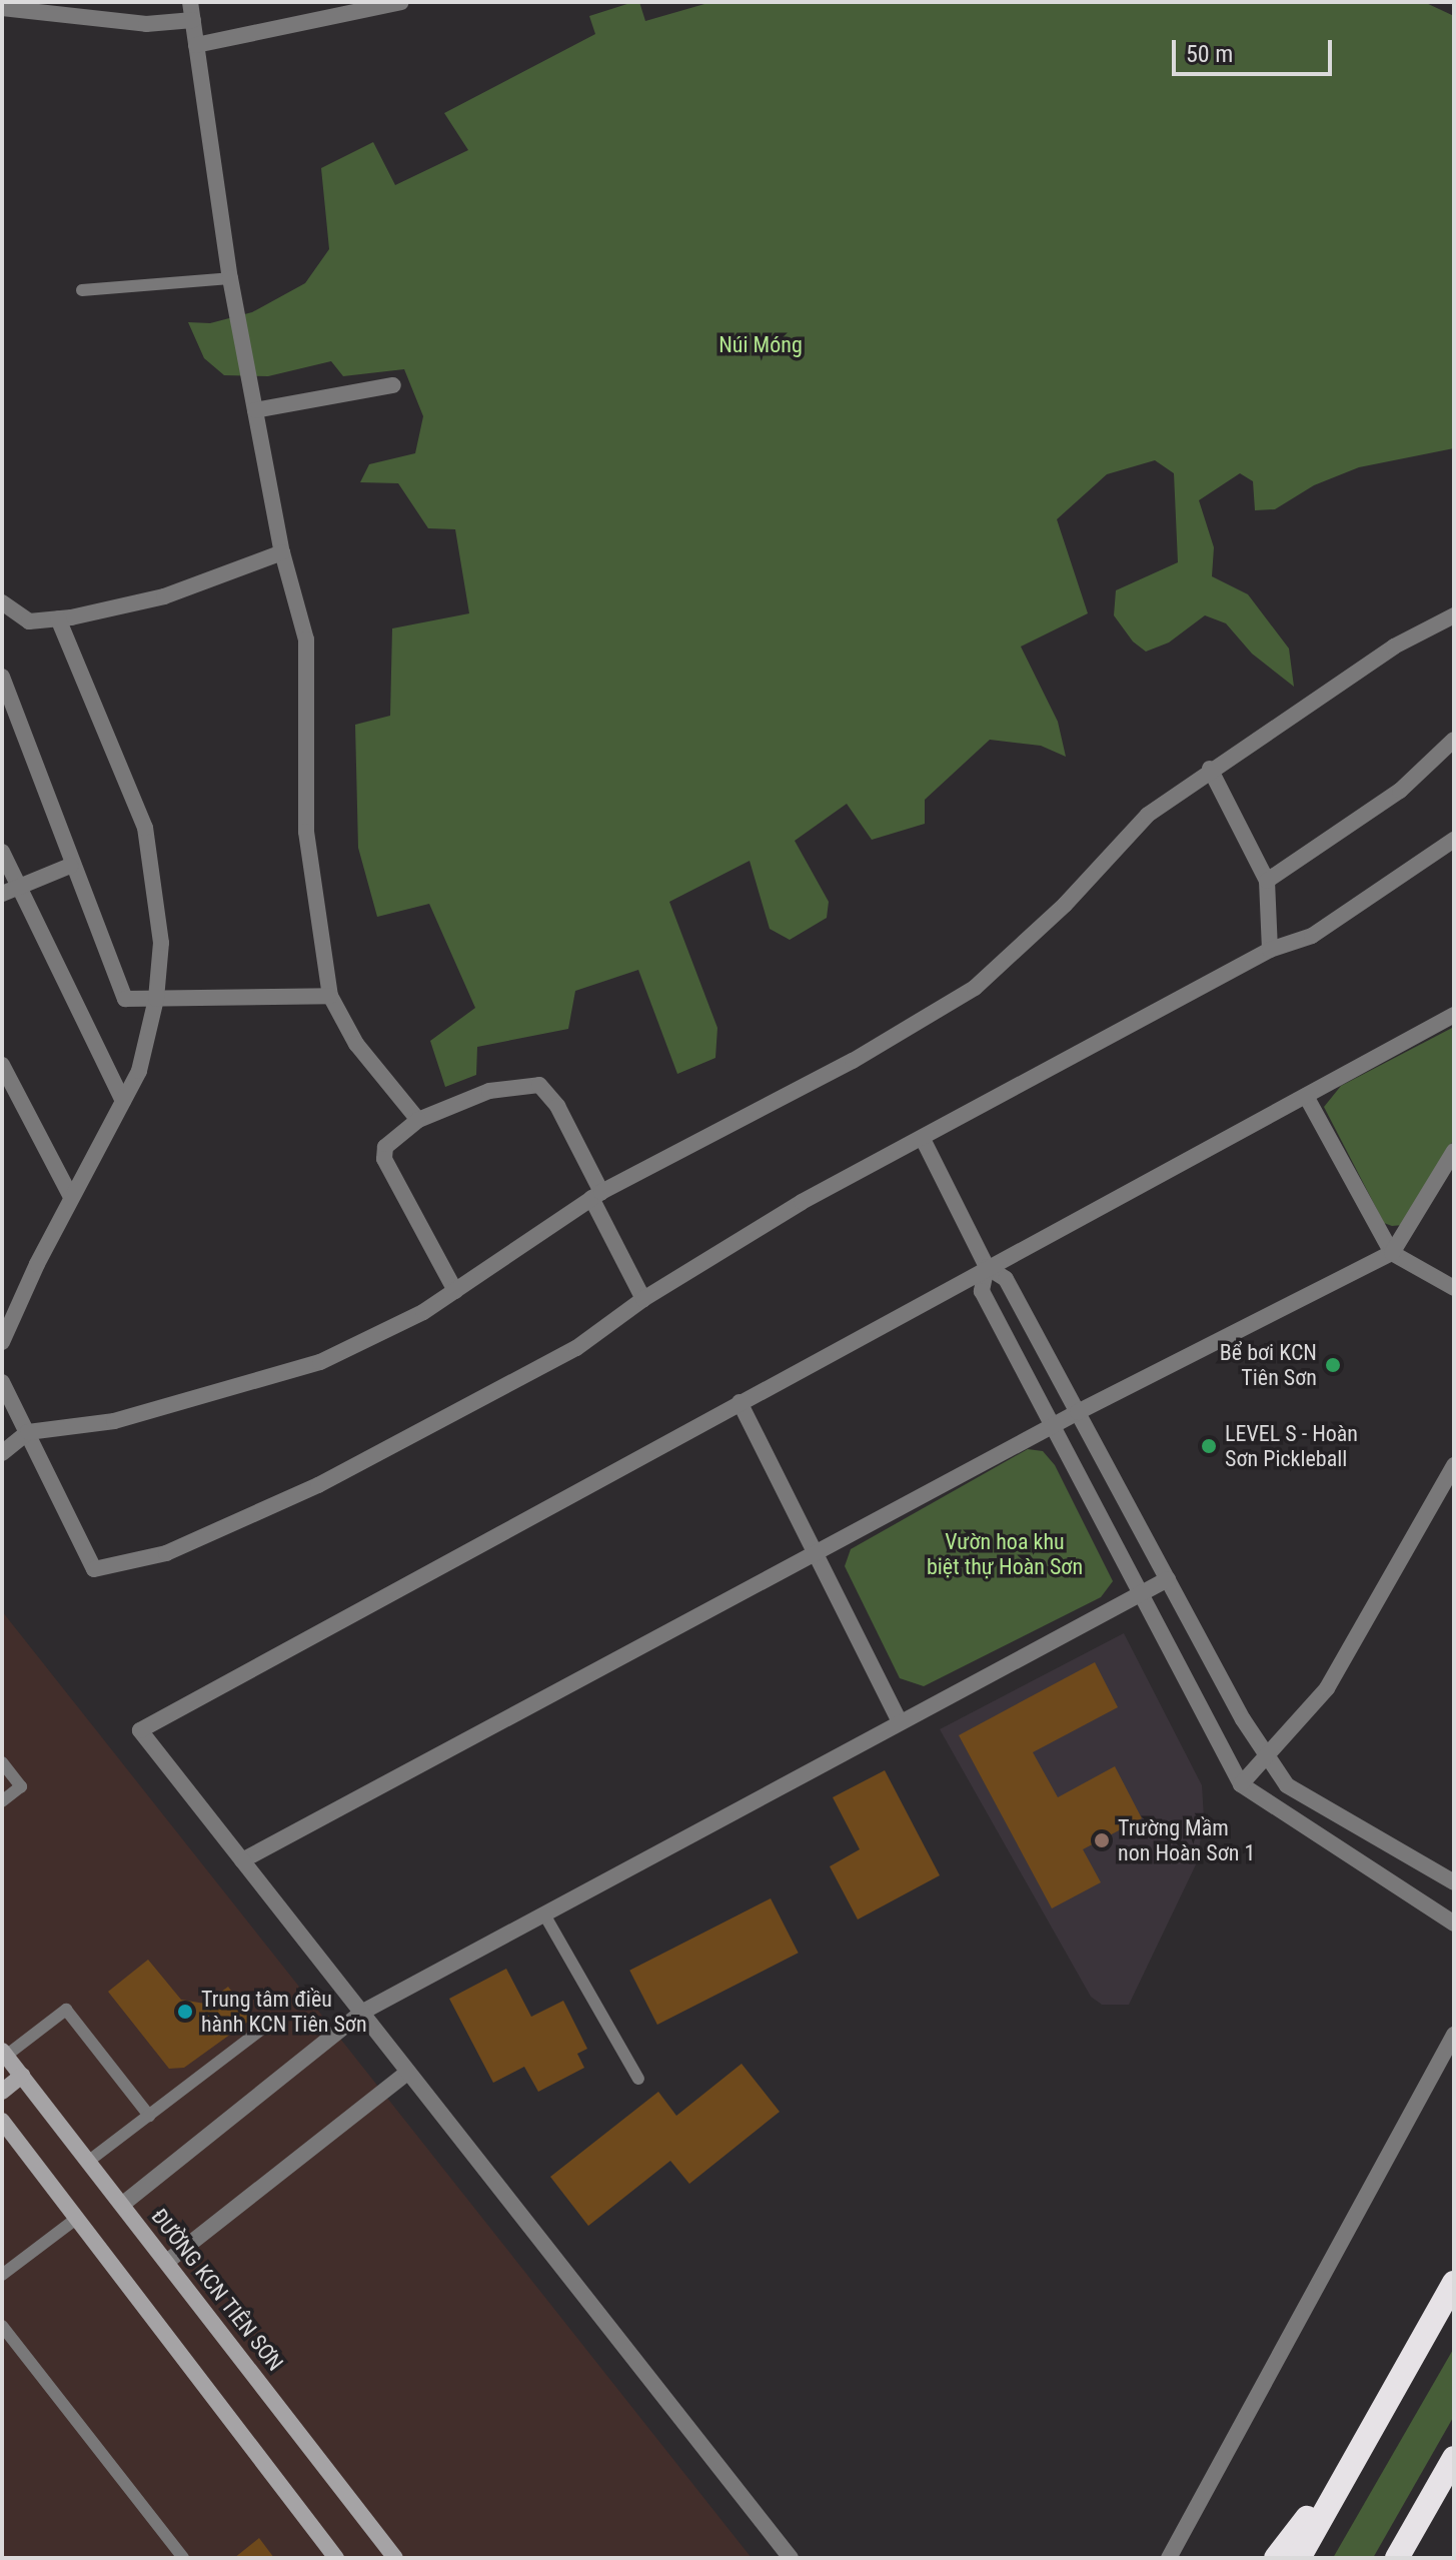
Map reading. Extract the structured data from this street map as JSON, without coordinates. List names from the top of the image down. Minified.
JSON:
{"streets":{"main road":["ĐƯỜNG KCN TIÊN SƠN"]},"parks":["Núi Móng","Vườn hoa khu biệt thự Hoàn Sơn"],"places":["Bể bơi KCN Tiên Sơn","LEVEL S - Hoàn Sơn Pickleball","Trường Mầm non Hoàn Sơn 1","Trung tâm điều hành KCN Tiên Sơn"],"scale_bar":"50 m"}
